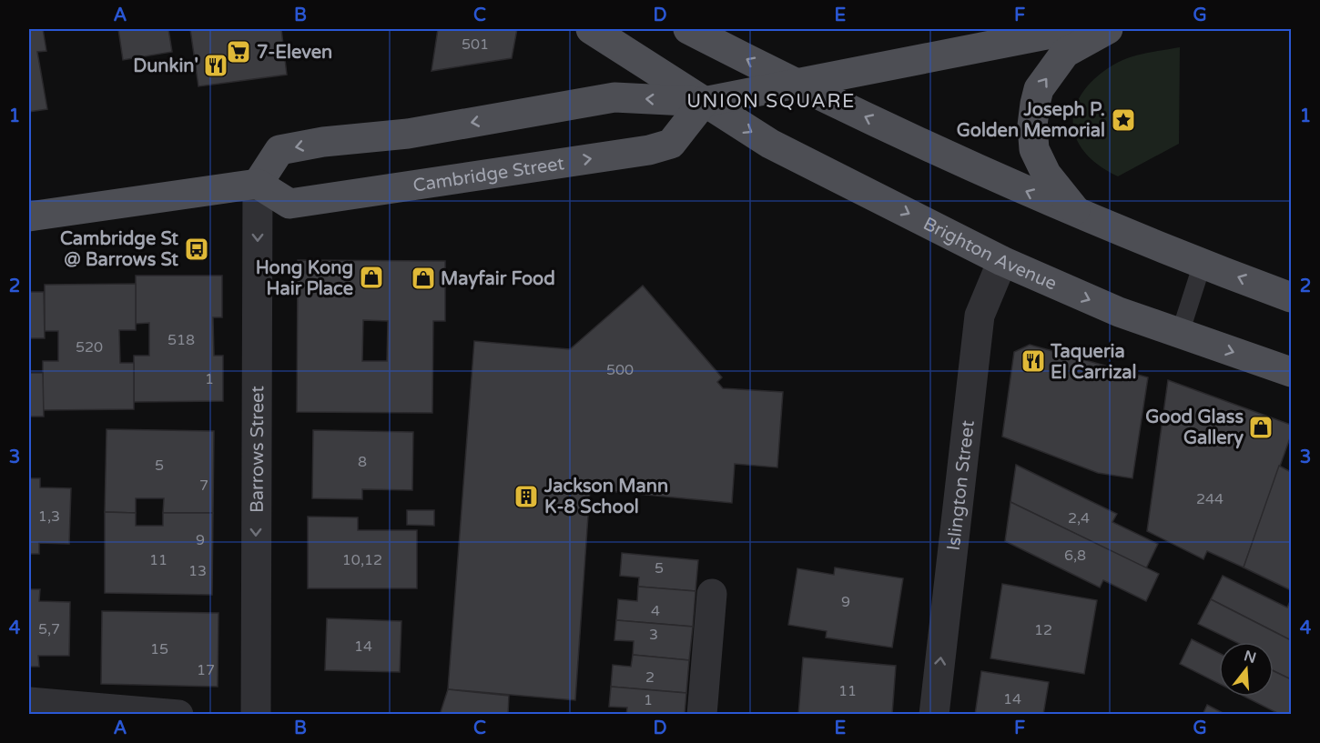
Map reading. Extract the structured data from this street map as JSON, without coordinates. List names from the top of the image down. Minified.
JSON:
{"streets":{"main road":["Cambridge Street","Brighton Avenue"],"street":["Barrows Street","Islington Street"]},"crossings":[["Cambridge Street","Brighton Avenue"],["Cambridge Street","Barrows Street"],["Brighton Avenue","Islington Street"]],"one_way":["Barrows Street","Islington Street"],"districts":["UNION SQUARE"],"places":{"supermarket":["7-Eleven"],"restaurant":["Dunkin'","Taqueria El Carrizal"],"place":["Joseph P. Golden Memorial"],"bus stop":["Cambridge St @ Barrows St"],"shop":["Hong Kong Hair Place","Mayfair Food","Good Glass Gallery"],"building":["Jackson Mann K-8 School"]},"house_numbers":["501","518","520","500","1","8","5","7","244","1,3","2,4","9","6,8","11","10,12","5","13","9","4","5,7","12","3","14","15","17","2","11","14","1"],"north":"top","grid":{"columns":["A","B","C","D","E","F","G"],"rows":["1","2","3","4"]}}
